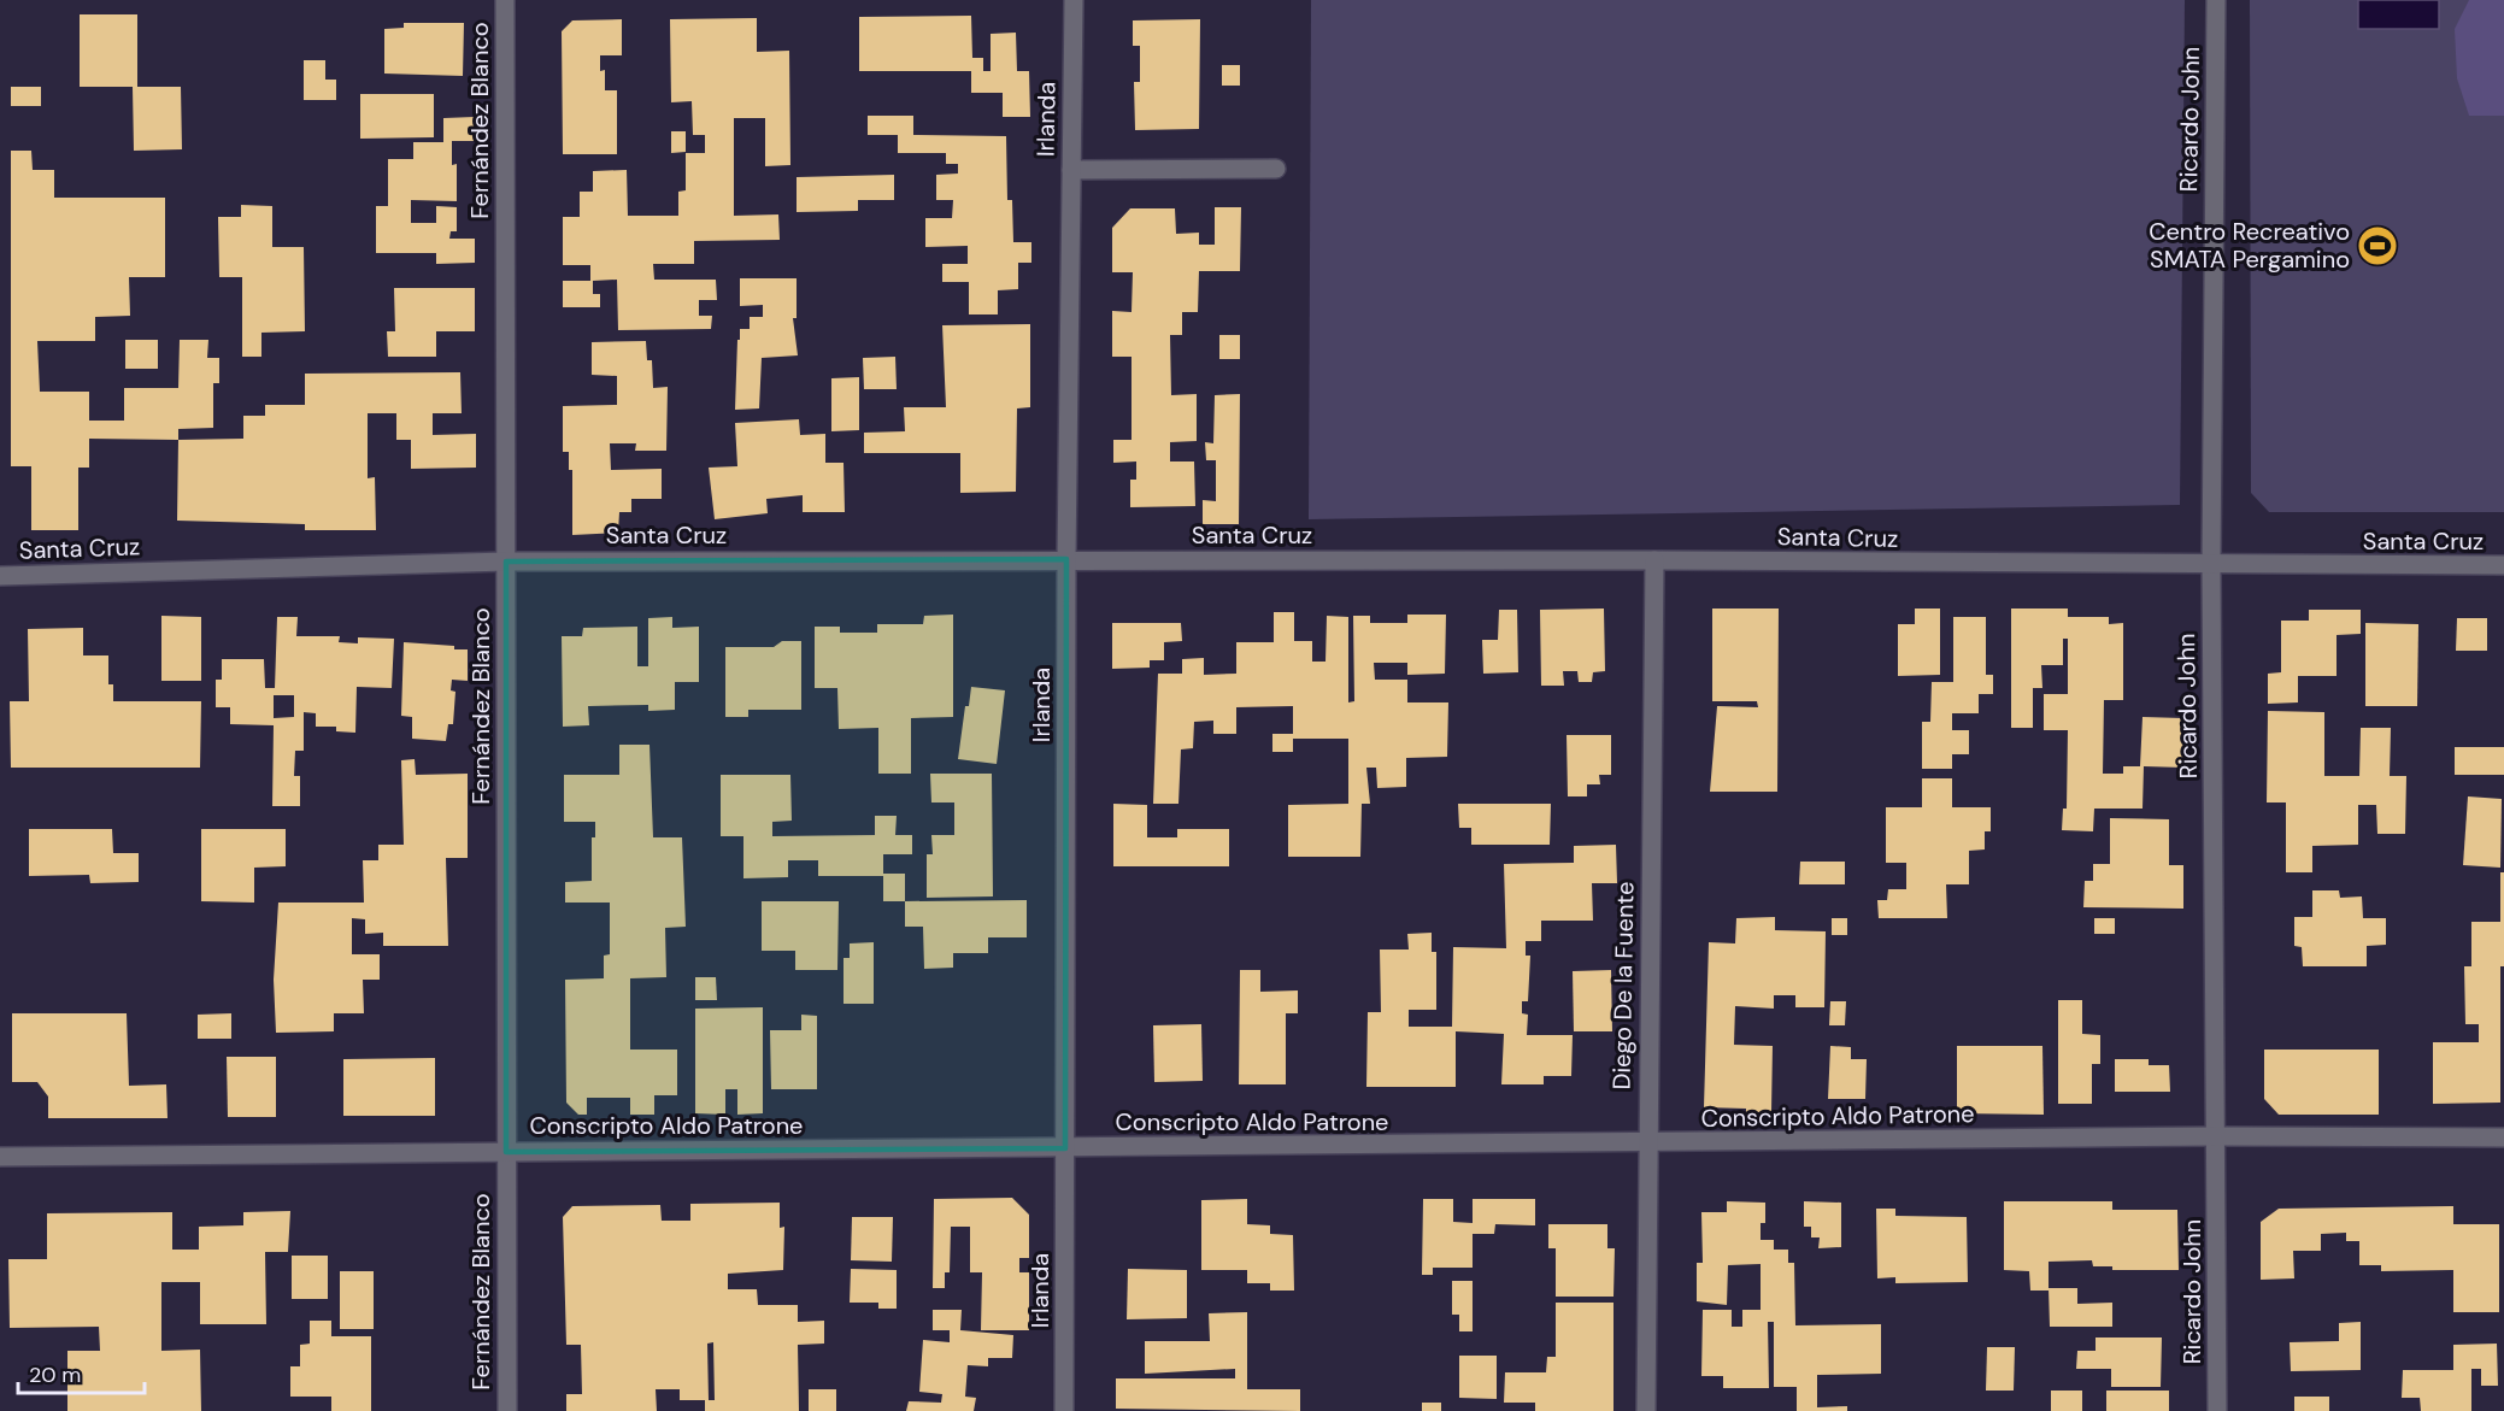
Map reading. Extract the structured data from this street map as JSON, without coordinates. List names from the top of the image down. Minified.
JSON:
{"streets":{"street":["Irlanda","Ricardo John","Fernández Blanco","Santa Cruz","Diego De la Fuente","Conscripto Aldo Patrone"]},"crossings":[["Irlanda","Santa Cruz"],["Irlanda","Conscripto Aldo Patrone"],["Ricardo John","Santa Cruz"],["Ricardo John","Conscripto Aldo Patrone"],["Fernández Blanco","Santa Cruz"],["Fernández Blanco","Conscripto Aldo Patrone"],["Santa Cruz","Diego De la Fuente"],["Diego De la Fuente","Conscripto Aldo Patrone"]],"places":{"sports":["Centro Recreativo SMATA Pergamino"]},"scale_bar":"20 m"}
